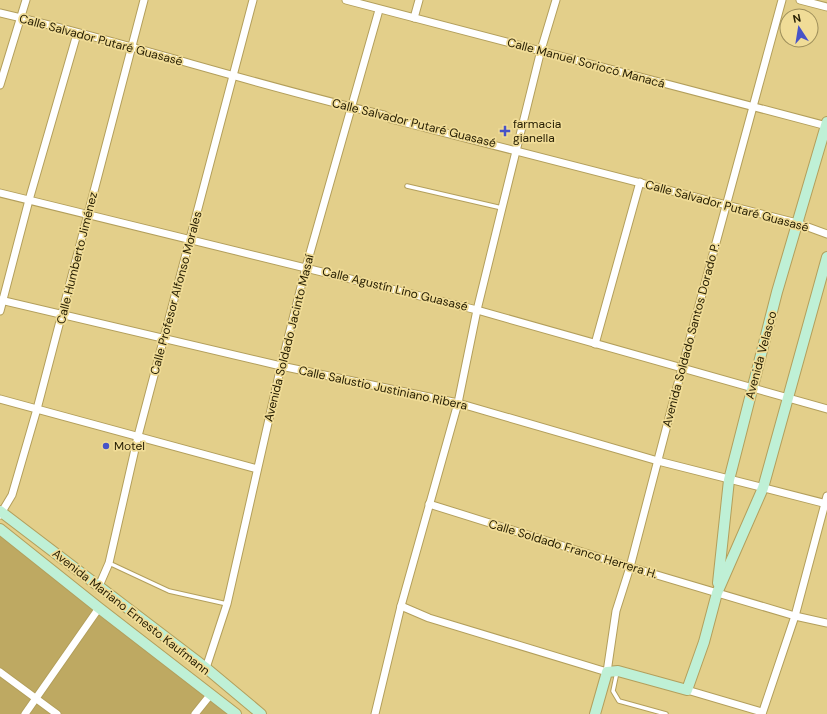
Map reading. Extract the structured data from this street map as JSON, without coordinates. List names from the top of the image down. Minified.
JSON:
{"streets":{"street":["Calle Salvador Putaré Guasasé","Calle Manuel Soriocó Manacá","Calle Humberto Jiménez","Calle Agustín Lino Guasasé","Calle Profesor Alfonso Morales","Avenida Soldado Santos Dorado P.","Avenida Soldado Jacinto Masaí","Avenida Velasco","Calle Salustio Justiniano Ribera","Calle Soldado Franco Herrera H.","Avenida Mariano Ernesto Kaufmann"]},"crossings":[["Calle Salvador Putaré Guasasé","Calle Humberto Jiménez"],["Calle Salvador Putaré Guasasé","Calle Profesor Alfonso Morales"],["Calle Salvador Putaré Guasasé","Avenida Soldado Santos Dorado P."],["Calle Salvador Putaré Guasasé","Avenida Soldado Jacinto Masaí"],["Calle Salvador Putaré Guasasé","Avenida Velasco"],["Calle Manuel Soriocó Manacá","Avenida Soldado Santos Dorado P."],["Calle Manuel Soriocó Manacá","Avenida Soldado Jacinto Masaí"],["Calle Manuel Soriocó Manacá","Avenida Velasco"],["Calle Humberto Jiménez","Calle Agustín Lino Guasasé"],["Calle Humberto Jiménez","Calle Salustio Justiniano Ribera"],["Calle Humberto Jiménez","Avenida Mariano Ernesto Kaufmann"],["Calle Agustín Lino Guasasé","Calle Profesor Alfonso Morales"],["Calle Agustín Lino Guasasé","Avenida Soldado Santos Dorado P."],["Calle Agustín Lino Guasasé","Avenida Soldado Jacinto Masaí"],["Calle Agustín Lino Guasasé","Avenida Velasco"],["Calle Profesor Alfonso Morales","Calle Salustio Justiniano Ribera"],["Calle Profesor Alfonso Morales","Avenida Mariano Ernesto Kaufmann"],["Avenida Soldado Santos Dorado P.","Calle Salustio Justiniano Ribera"],["Avenida Soldado Santos Dorado P.","Calle Soldado Franco Herrera H."],["Avenida Soldado Jacinto Masaí","Calle Salustio Justiniano Ribera"],["Avenida Soldado Jacinto Masaí","Avenida Mariano Ernesto Kaufmann"],["Avenida Velasco","Calle Salustio Justiniano Ribera"],["Avenida Velasco","Calle Soldado Franco Herrera H."]],"places":{"health":["farmacia gianella"],"other":["Motel"]},"north":"top"}
